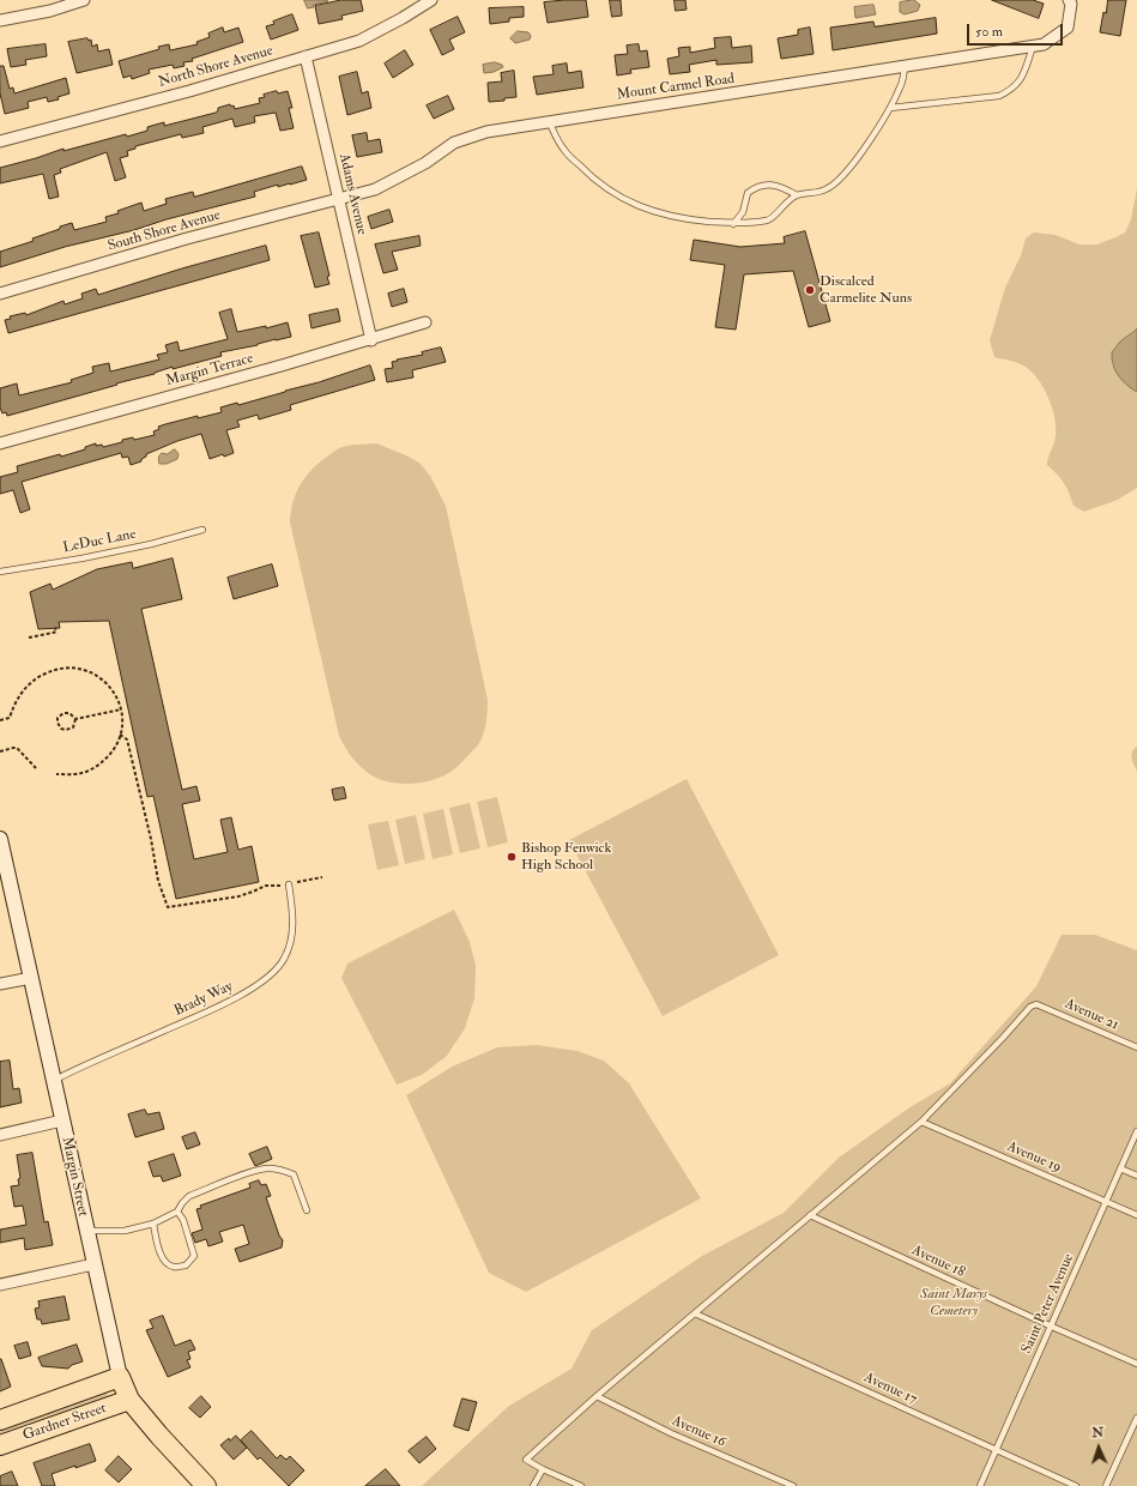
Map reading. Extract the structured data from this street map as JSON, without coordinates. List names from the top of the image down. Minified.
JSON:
{"streets":{"highway":["Margin Street","Gardner Street"],"street":["North Shore Avenue","Mount Carmel Road","Adams Avenue","South Shore Avenue","Margin Terrace"],"lane":["LeDuc Lane","Brady Way","Avenue 21","Avenue 19","Avenue 18","Saint Peter Avenue","Avenue 17","Avenue 16"]},"crossings":[["North Shore Avenue","Adams Avenue"],["Mount Carmel Road","Adams Avenue"],["Mount Carmel Road","South Shore Avenue"],["Adams Avenue","South Shore Avenue"],["Adams Avenue","Margin Terrace"],["Brady Way","Margin Street"],["Avenue 21","Avenue 19"],["Avenue 19","Saint Peter Avenue"],["Margin Street","Gardner Street"],["Avenue 18","Saint Peter Avenue"],["Saint Peter Avenue","Avenue 17"]],"parks":["Saint Marys Cemetery"],"places":["Discalced Carmelite Nuns","Bishop Fenwick High School"],"scale_bar":"50 m","north":"top"}
